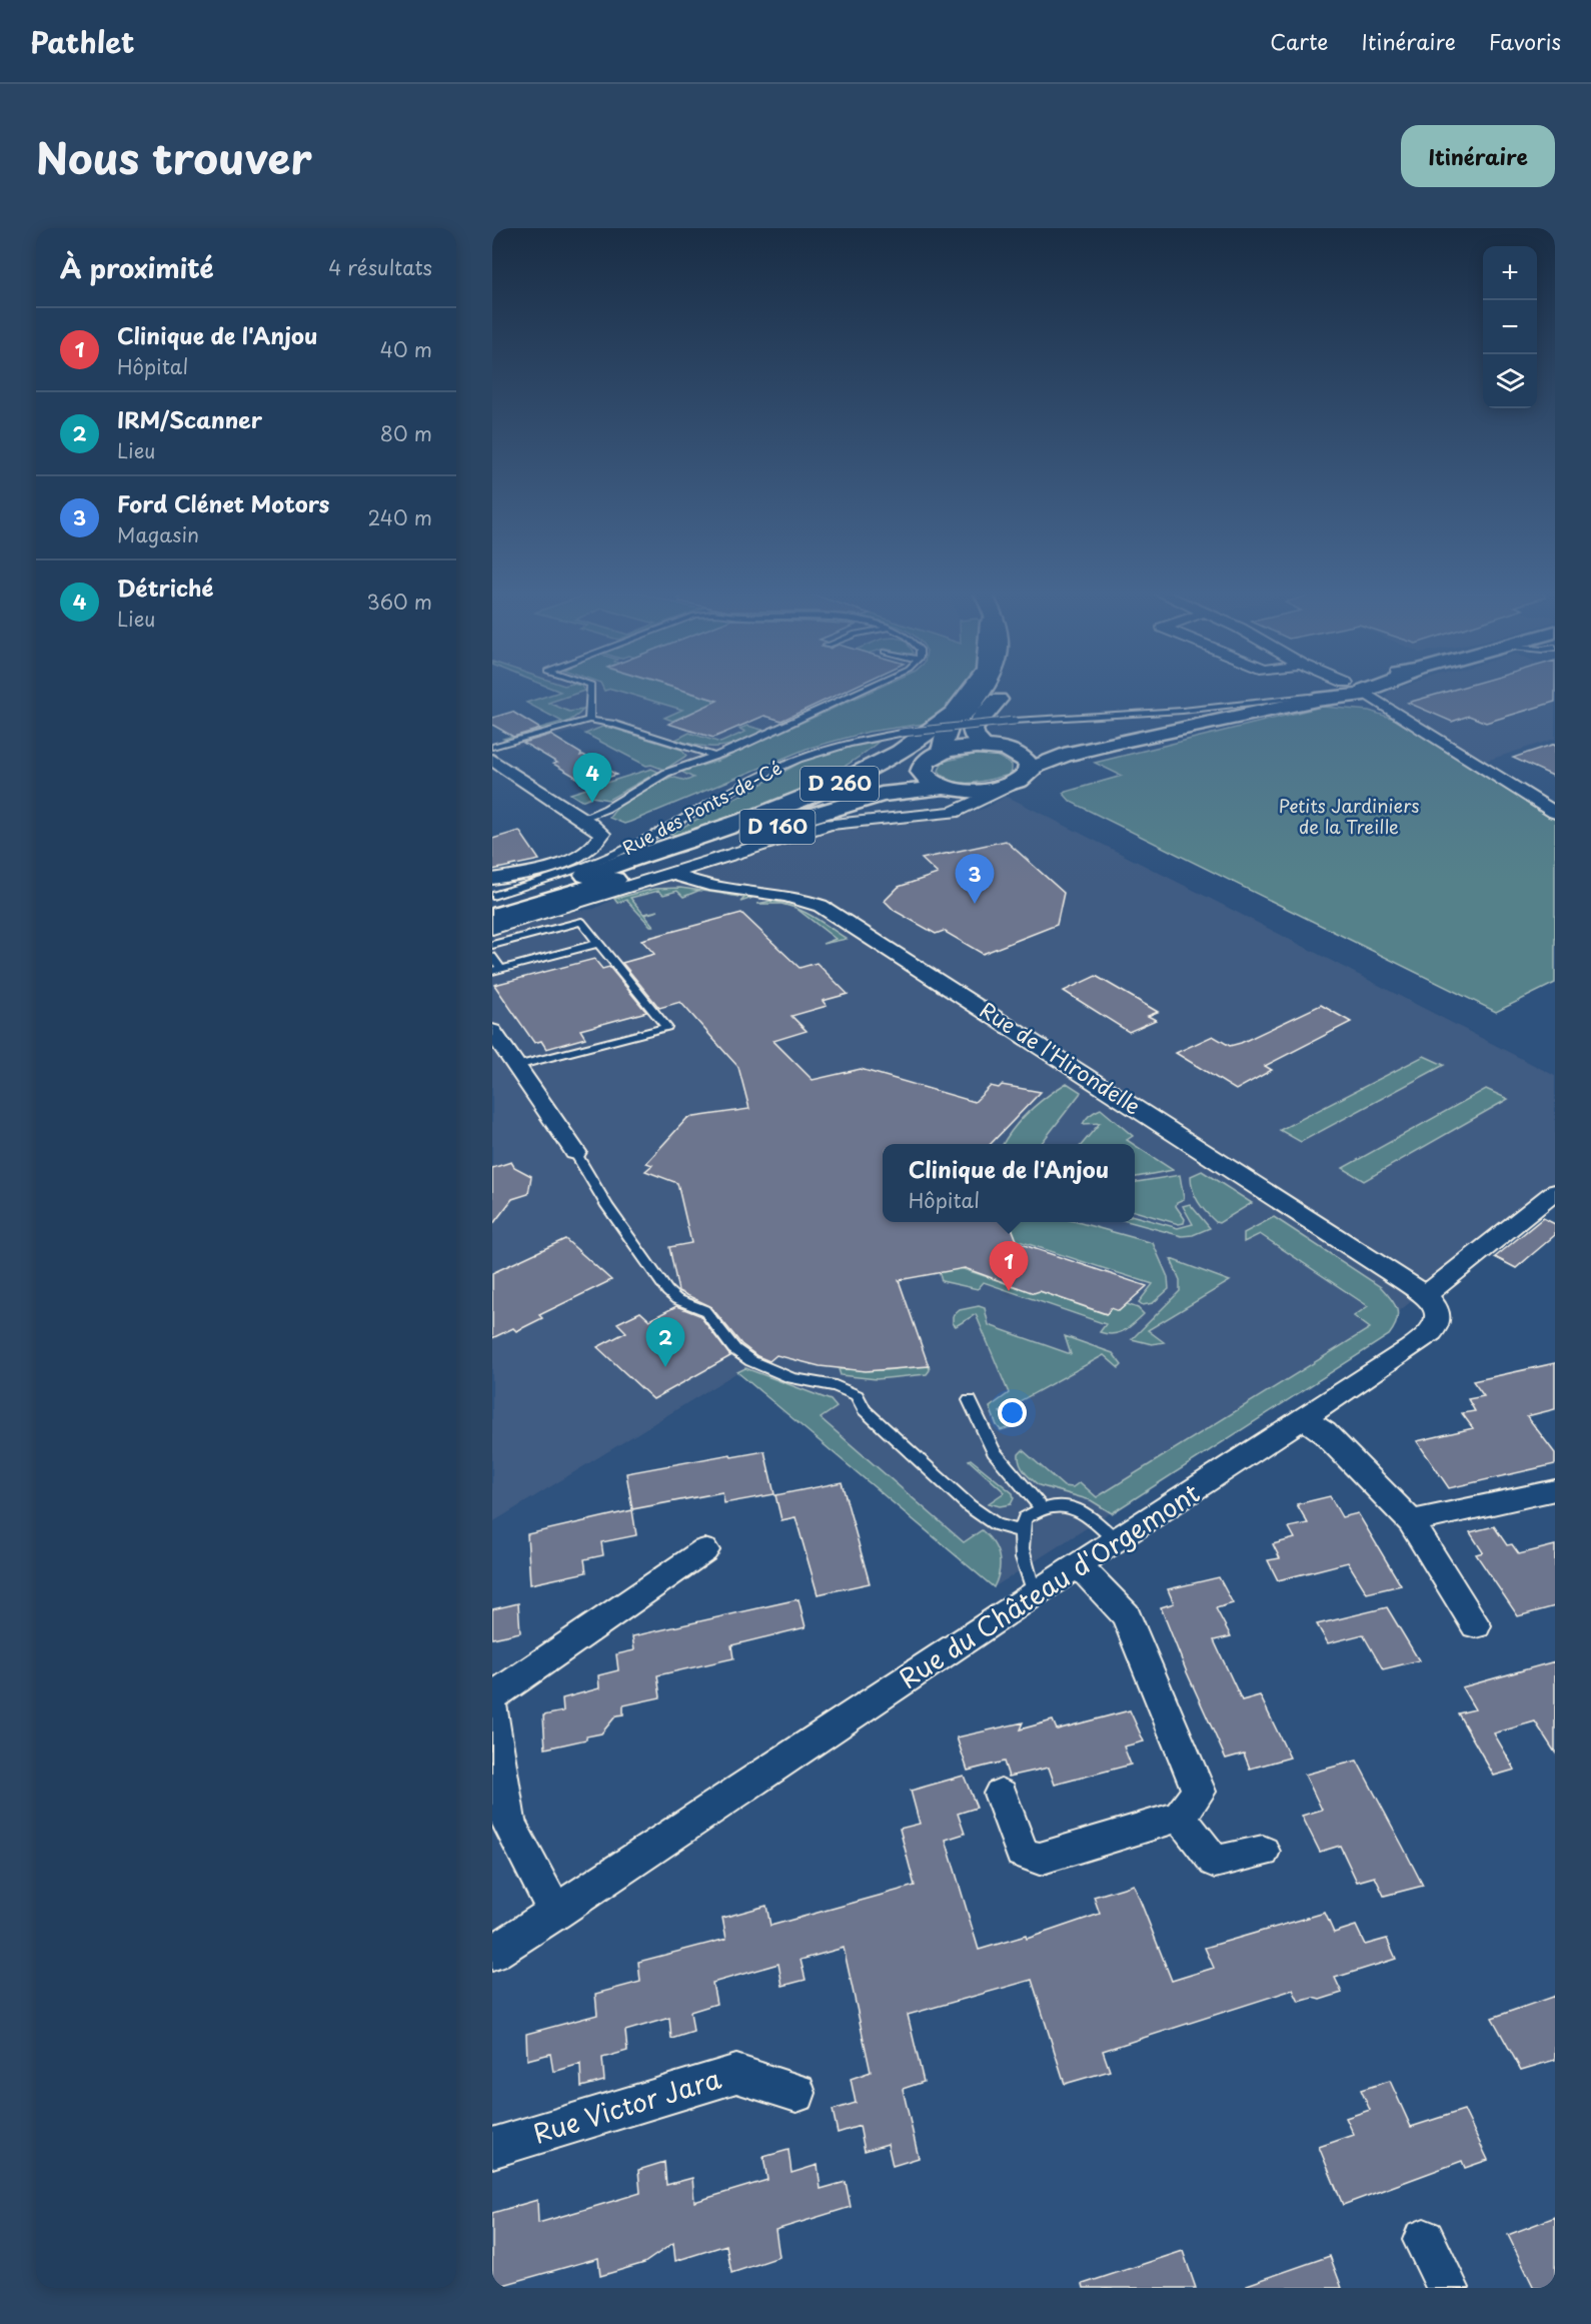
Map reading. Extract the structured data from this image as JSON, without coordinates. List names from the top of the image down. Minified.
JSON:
{"streets":{"main road":["D 260","D 160"],"street":["Rue des Ponts-de-Cé","Rue de l'Hirondelle","Rue du Château d'Orgemont","Rue Victor Jara"]},"crossings":[["Rue de l'Hirondelle","Rue du Château d'Orgemont"]],"parks":["Petits Jardiniers de la Treille"],"page":{"header":"Pathlet","nav":["Carte","Itinéraire","Favoris"],"title":"Nous trouver","buttons":"Itinéraire","heading":["À proximité","4 résultats"],"map_buttons":["+","−"],"list":[{"mark":"1","name":"Clinique de l'Anjou","note":"Hôpital","value":"40 m"},{"mark":"2","name":"IRM/Scanner","note":"Lieu","value":"80 m"},{"mark":"3","name":"Ford Clénet Motors","note":"Magasin","value":"240 m"},{"mark":"4","name":"Détriché","note":"Lieu","value":"360 m"}],"pins":["4","3","1","2"],"popup":["Clinique de l'Anjou","Hôpital"]}}
